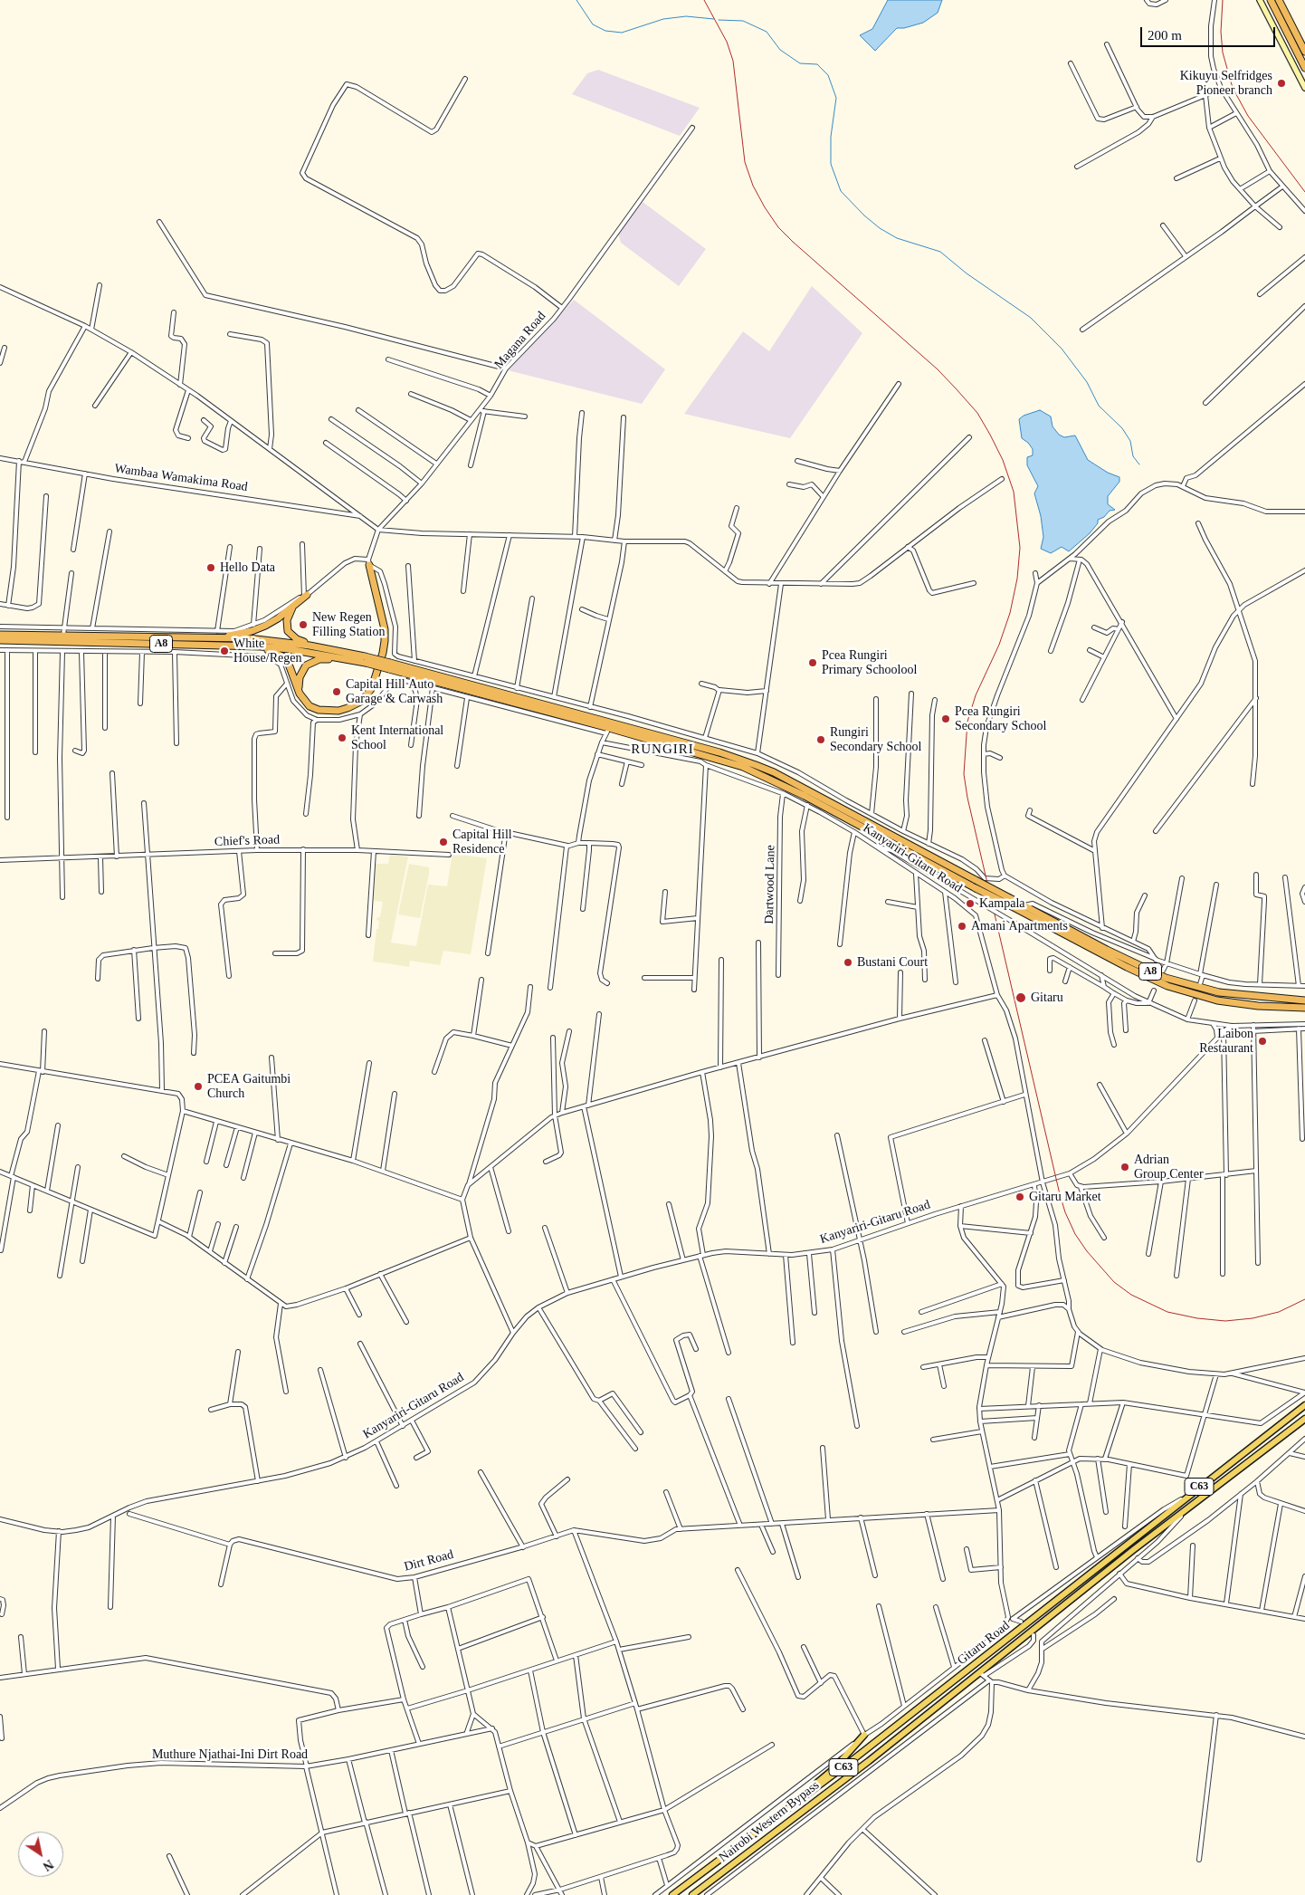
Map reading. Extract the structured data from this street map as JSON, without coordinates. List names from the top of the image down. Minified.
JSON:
{"streets":{"highway":["A8"],"main road":["C63","Gitaru Road","Nairobi Western Bypass"],"street":["Magana Road","Wambaa Wamakima Road","Chief's Road","Kanyariri-Gitaru Road","Dartwood Lane","Dirt Road","Muthure Njathai-Ini Dirt Road"]},"crossings":[["Kanyariri-Gitaru Road","Dartwood Lane"],["Gitaru Road","Nairobi Western Bypass"]],"districts":["RUNGIRI"],"places":["Kikuyu Selfridges Pioneer branch","Hello Data","New Regen Filling Station","White House/Regen","Pcea Rungiri Primary Schoolool","Capital Hill Auto Garage & Carwash","Pcea Rungiri Secondary School","Kent International School","Rungiri Secondary School","Capital Hill Residence","Kampala","Amani Apartments","Bustani Court","Gitaru","Laibon Restaurant","PCEA Gaitumbi Church","Adrian Group Center","Gitaru Market"],"scale_bar":"200 m","north":"bottom right"}
